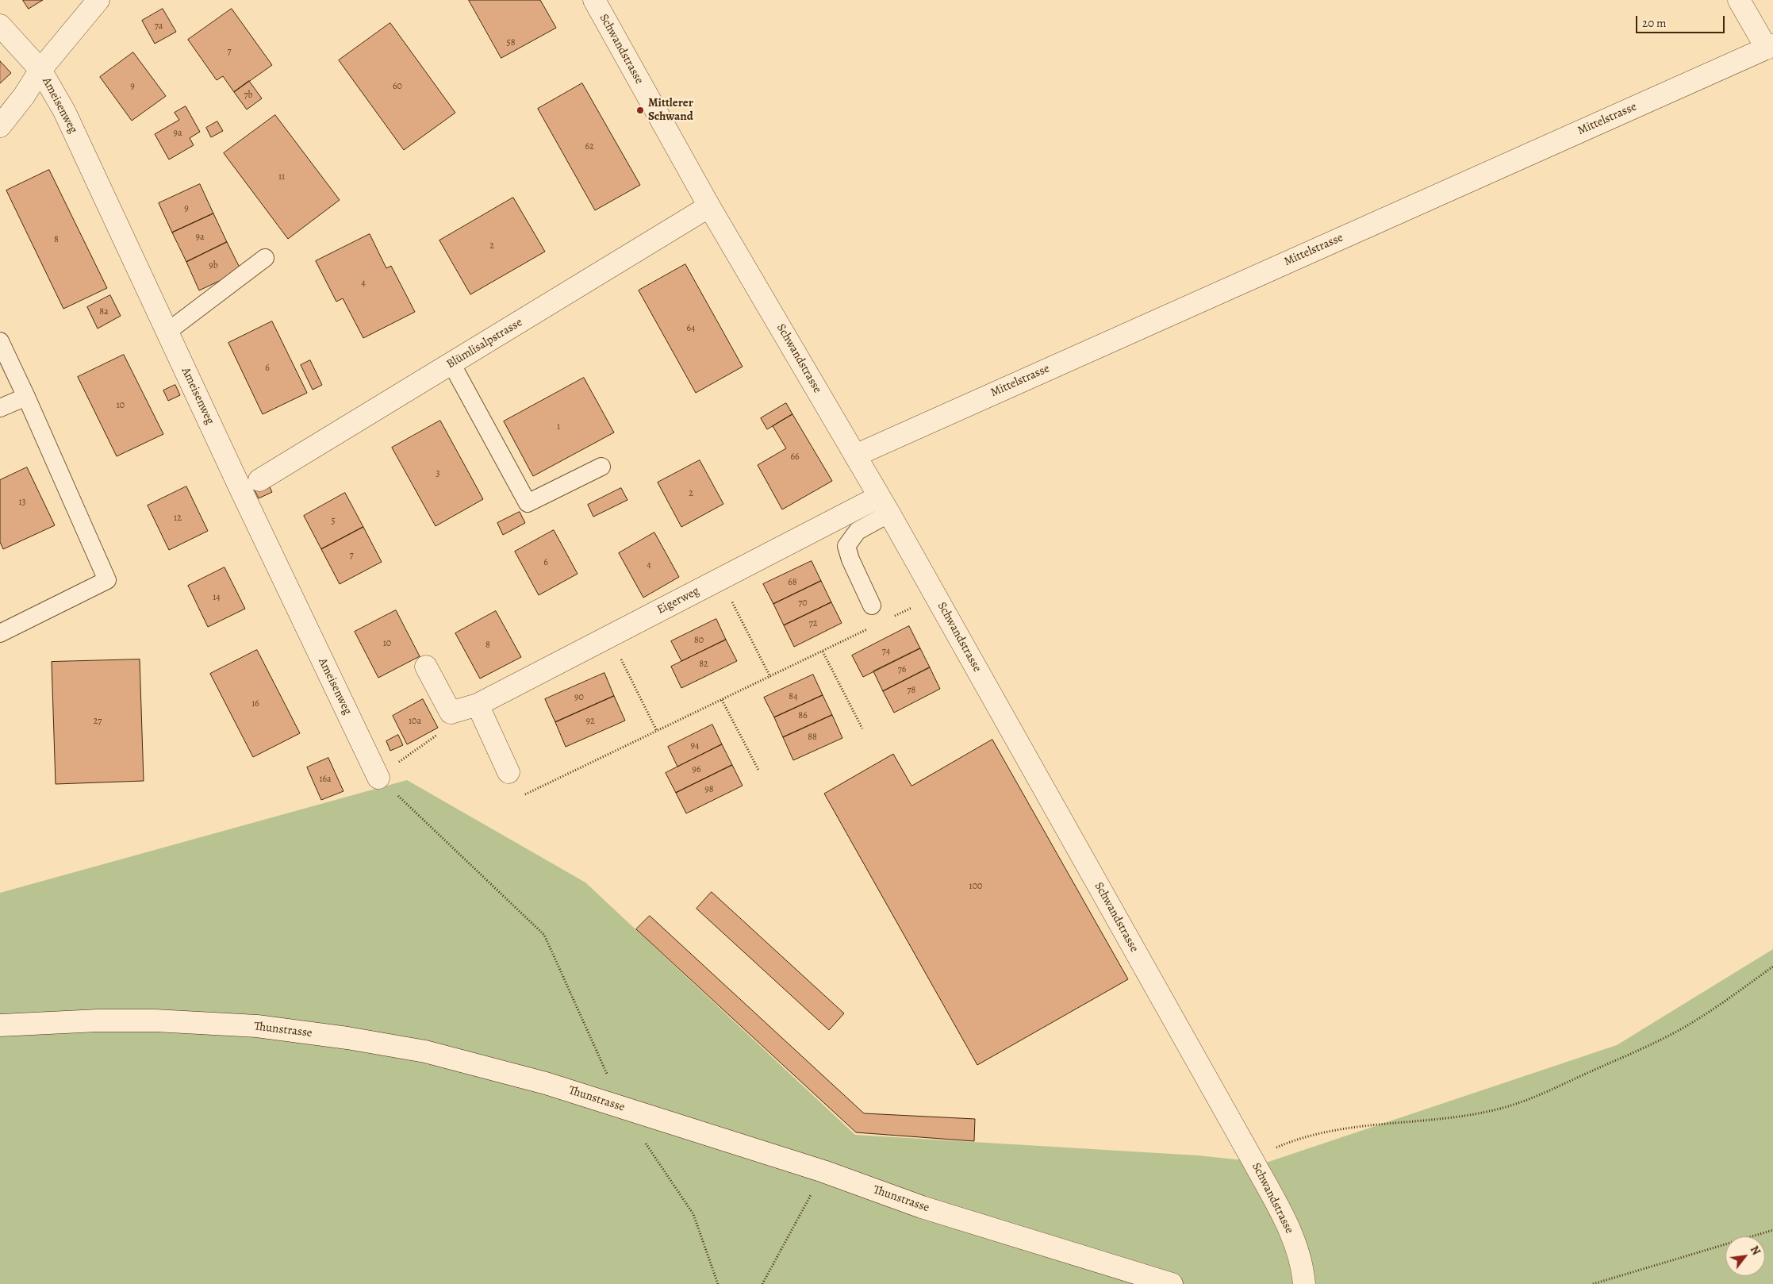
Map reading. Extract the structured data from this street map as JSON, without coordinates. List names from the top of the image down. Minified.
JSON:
{"streets":{"street":["Schwandstrasse","Ameisenweg","Mittelstrasse","Blümlisalpstrasse","Eigerweg","Thunstrasse"]},"crossings":[["Schwandstrasse","Mittelstrasse"],["Schwandstrasse","Blümlisalpstrasse"],["Schwandstrasse","Eigerweg"]],"places":["Mittlerer Schwand"],"house_numbers":["7a","58","7","9","60","7b","9a","62","11","9","9a","8","2","9b","4","8a","64","6","10","1","66","3","2","13","12","5","7","6","4","68","14","70","72","80","10","8","74","82","76","78","84","90","16","86","27","10a","92","88","94","96","16a","98","100"],"scale_bar":"20 m","north":"top right"}
